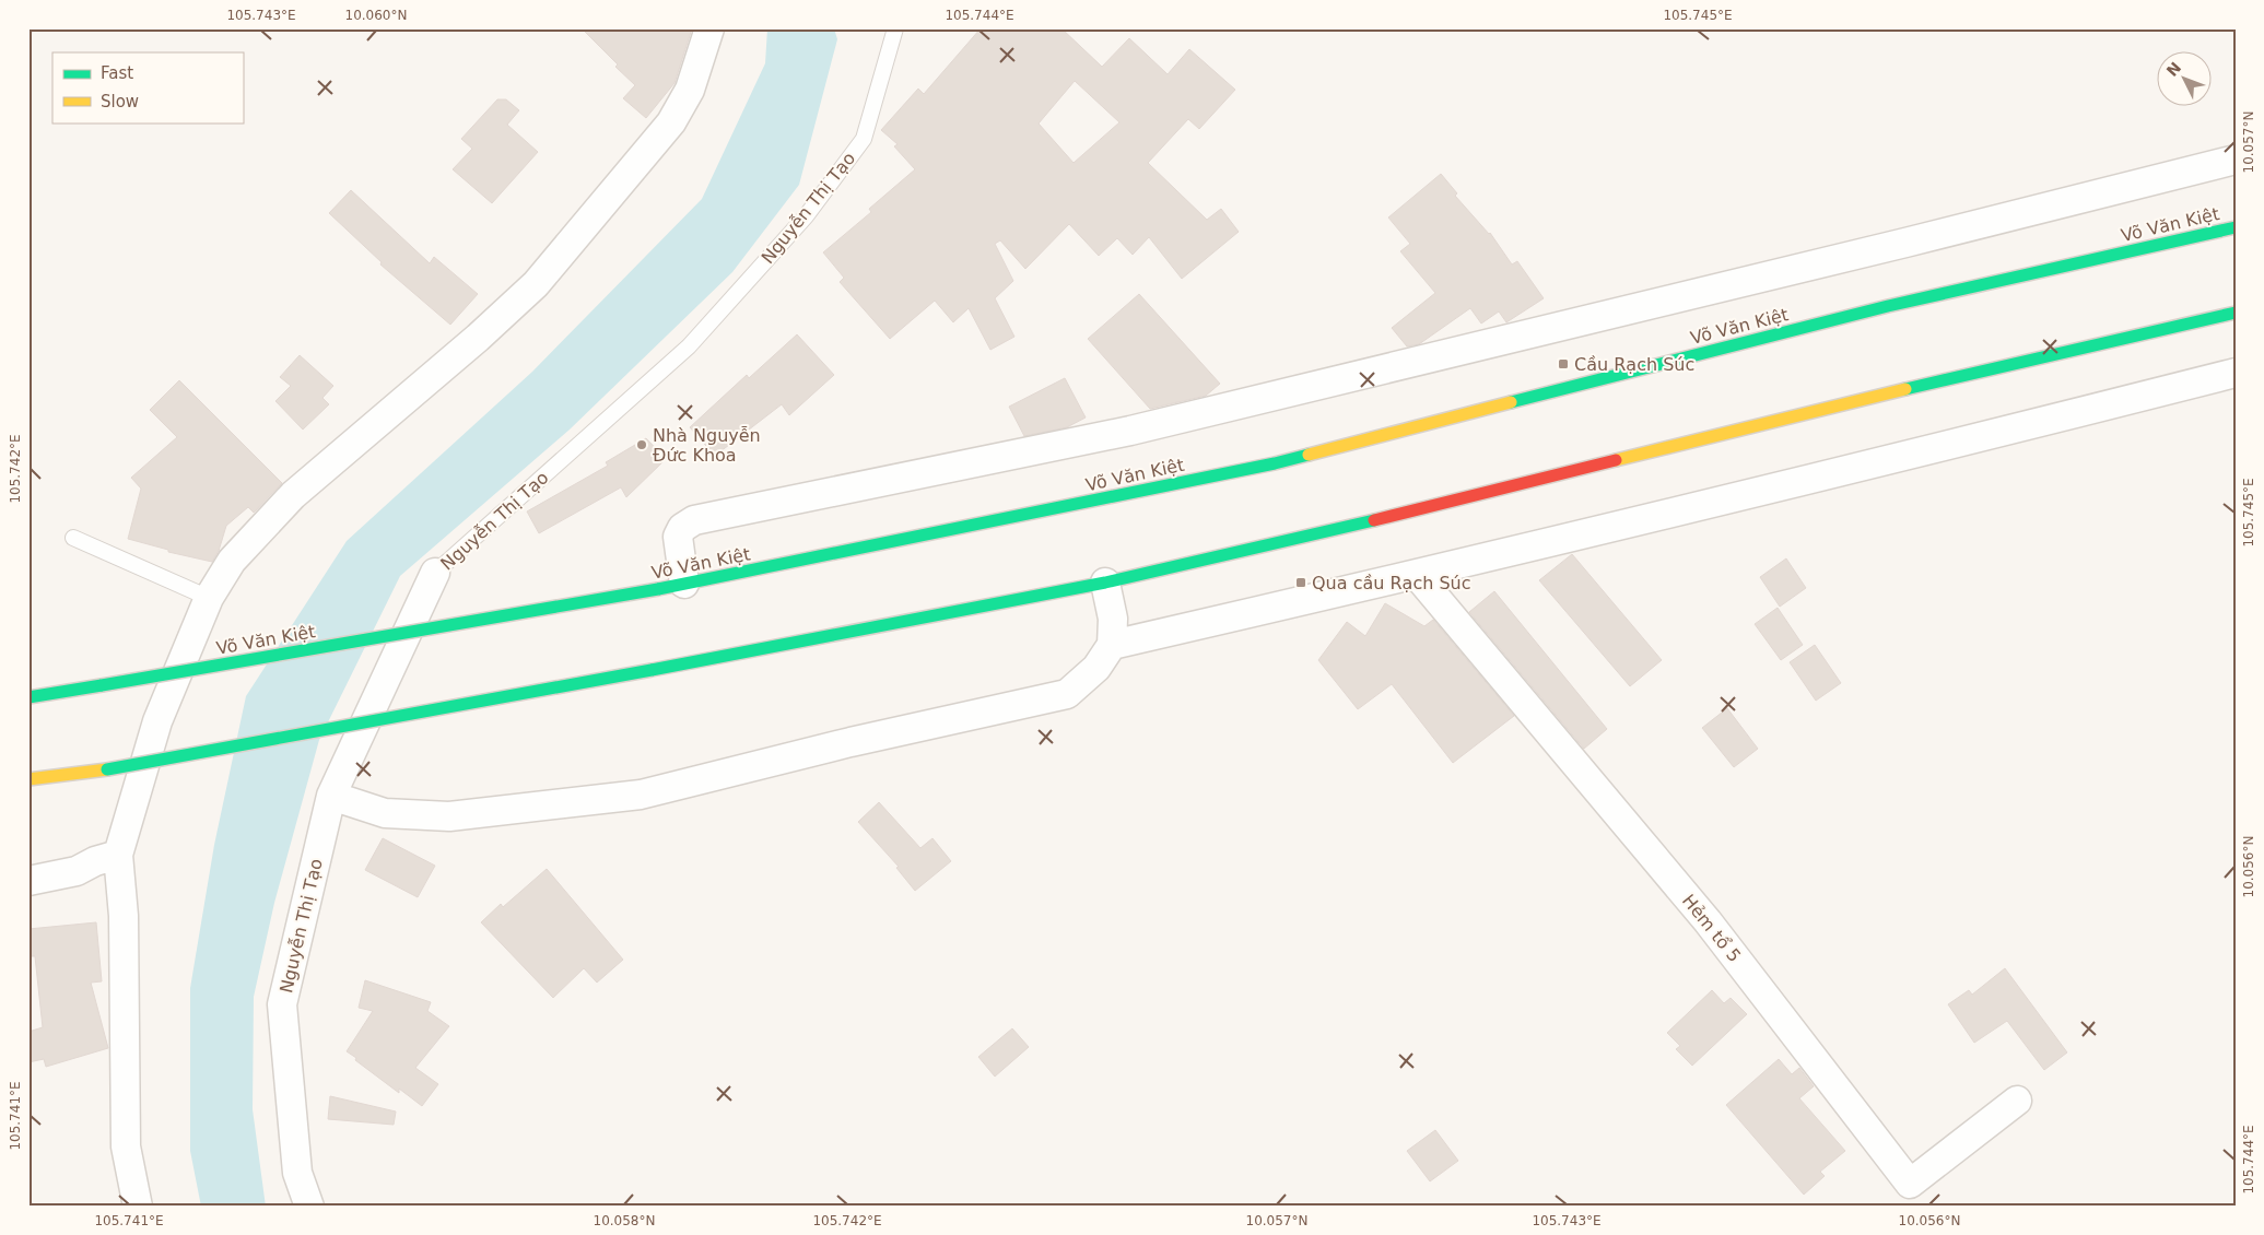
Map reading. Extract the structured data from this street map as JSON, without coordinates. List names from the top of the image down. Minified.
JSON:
{"streets":{"main road":["Võ Văn Kiệt"],"street":["Nguyễn Thị Tạo","Hẻm tổ 5"]},"places":{"transit":["Cầu Rạch Súc","Qua cầu Rạch Súc"],"other":["Nhà Nguyễn Đức Khoa"]},"legend":["Fast","Slow"],"north":"top left","coordinates":["105.743°E","10.060°N","105.744°E","105.745°E","10.057°N","105.742°E","10.056°N","105.741°E","10.058°N"]}
